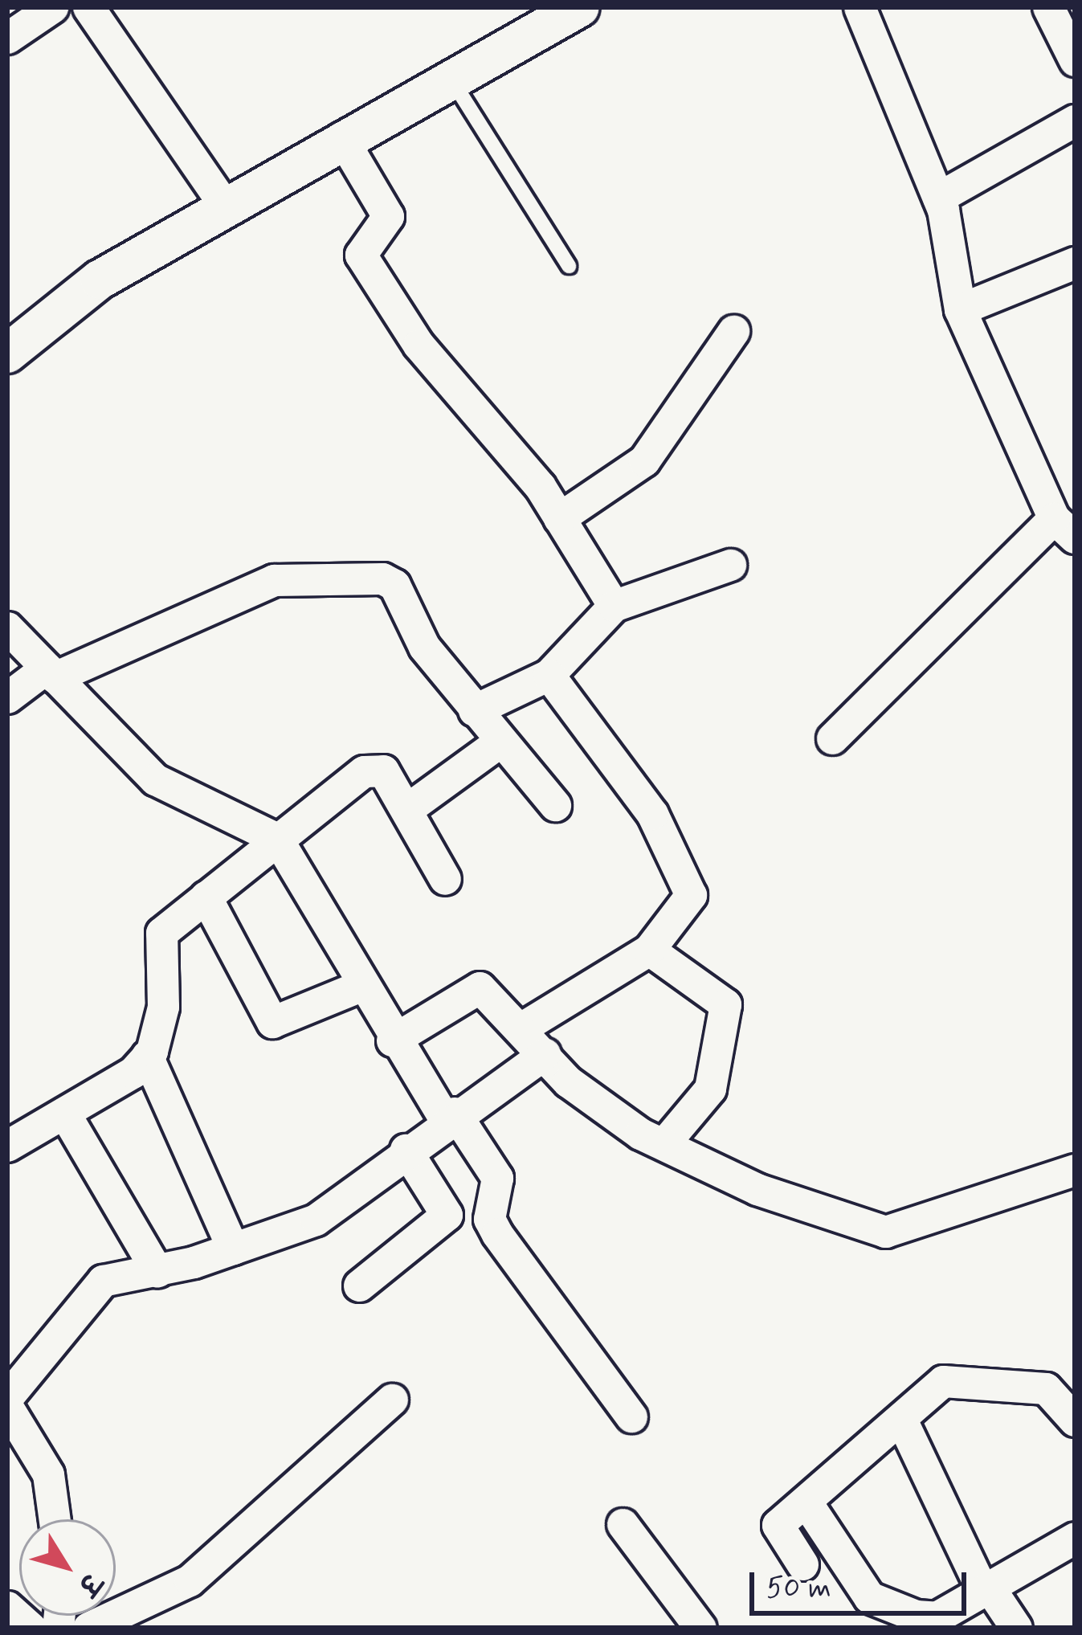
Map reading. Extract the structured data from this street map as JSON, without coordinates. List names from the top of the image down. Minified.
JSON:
{"scale_bar":"50 m","north":"bottom right"}
